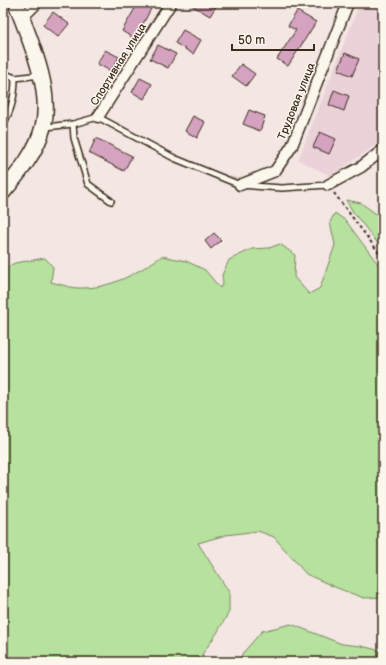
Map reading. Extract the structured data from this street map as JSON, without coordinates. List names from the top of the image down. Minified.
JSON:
{"streets":{"street":["Спортивная улица","Трудовая улица"]},"scale_bar":"50 m"}
